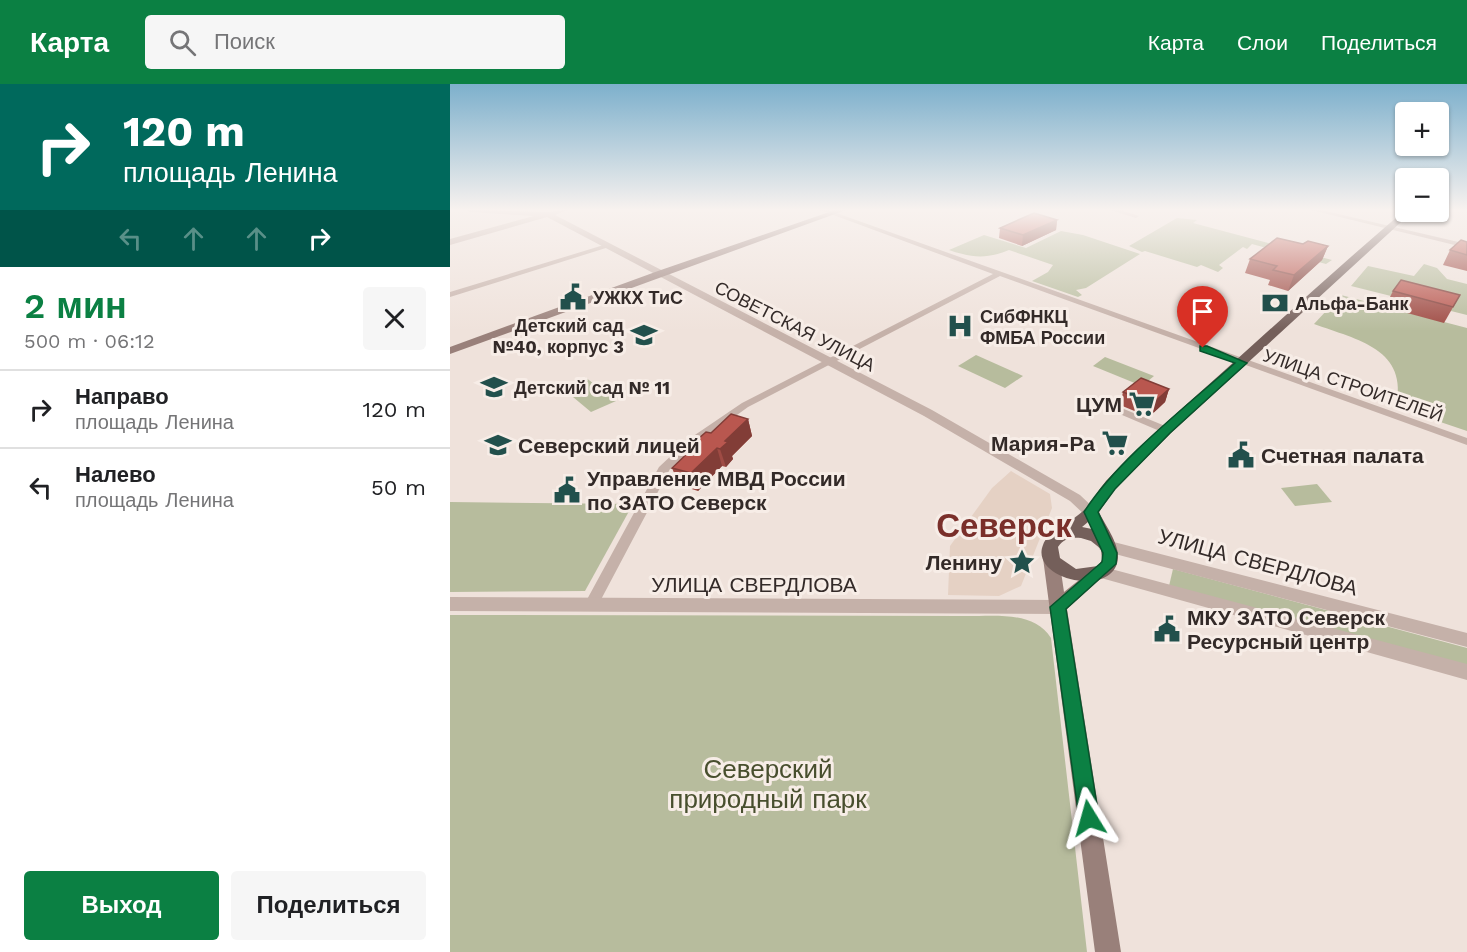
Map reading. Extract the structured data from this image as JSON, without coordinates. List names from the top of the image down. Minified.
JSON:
{"streets":{"street":["СОВЕТСКАЯ УЛИЦА","УЛИЦА СТРОИТЕЛЕЙ","УЛИЦА СВЕРДЛОВА"]},"districts":["Северск"],"parks":["Северский природный парк"],"places":{"public building":["УЖКХ ТиС","Счетная палата","Управление МВД России по ЗАТО Северск","МКУ ЗАТО Северск Ресурсный центр"],"bank":["Альфа-Банк"],"hospital":["СибФНКЦ ФМБА России"],"school or university":["Детский сад №40, корпус 3","Детский сад № 11","Северский лицей"],"supermarket":["ЦУМ","Мария-Ра"],"place":["Ленину"]},"page":{"header":"Карта","search":"Поиск","nav":["Карта","Слои","Поделиться"],"turn":["120 m","площадь Ленина"],"map_buttons":["+","−"],"heading":["2 мин","500 m · 06:12"],"list":[{"name":"Направо","note":"площадь Ленина","value":"120 m"},{"name":"Налево","note":"площадь Ленина","value":"50 m"}],"buttons":["Выход","Поделиться"]}}
